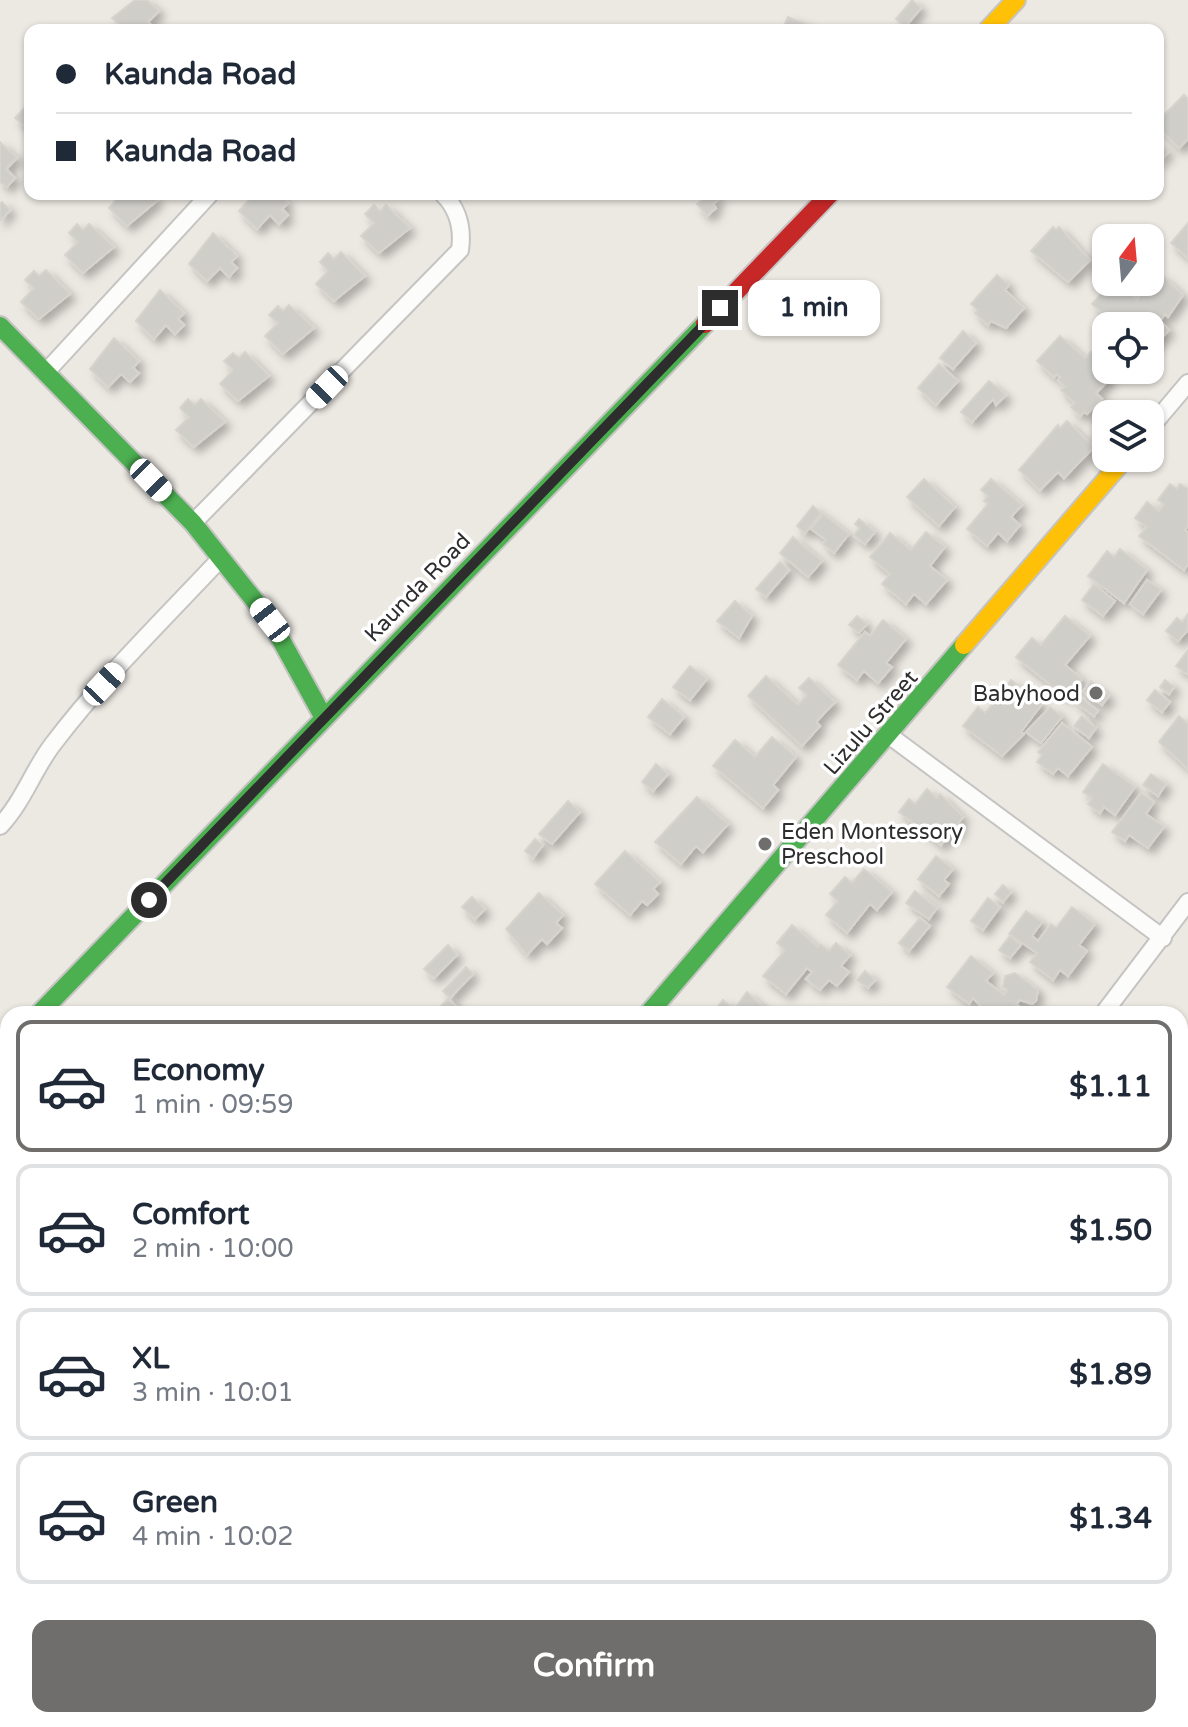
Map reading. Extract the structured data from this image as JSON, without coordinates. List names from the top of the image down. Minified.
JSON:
{"streets":{"street":["Kaunda Road","Lizulu Street"]},"places":["Babyhood","Eden Montessory Preschool"],"north":"top","page":{"banner":["Kaunda Road","Kaunda Road"],"bubble":"1 min","list":[{"name":"Economy","note":"1 min · 09:59","value":"$1.11"},{"name":"Comfort","note":"2 min · 10:00","value":"$1.50"},{"name":"XL","note":"3 min · 10:01","value":"$1.89"},{"name":"Green","note":"4 min · 10:02","value":"$1.34"}],"buttons":"Confirm"}}
